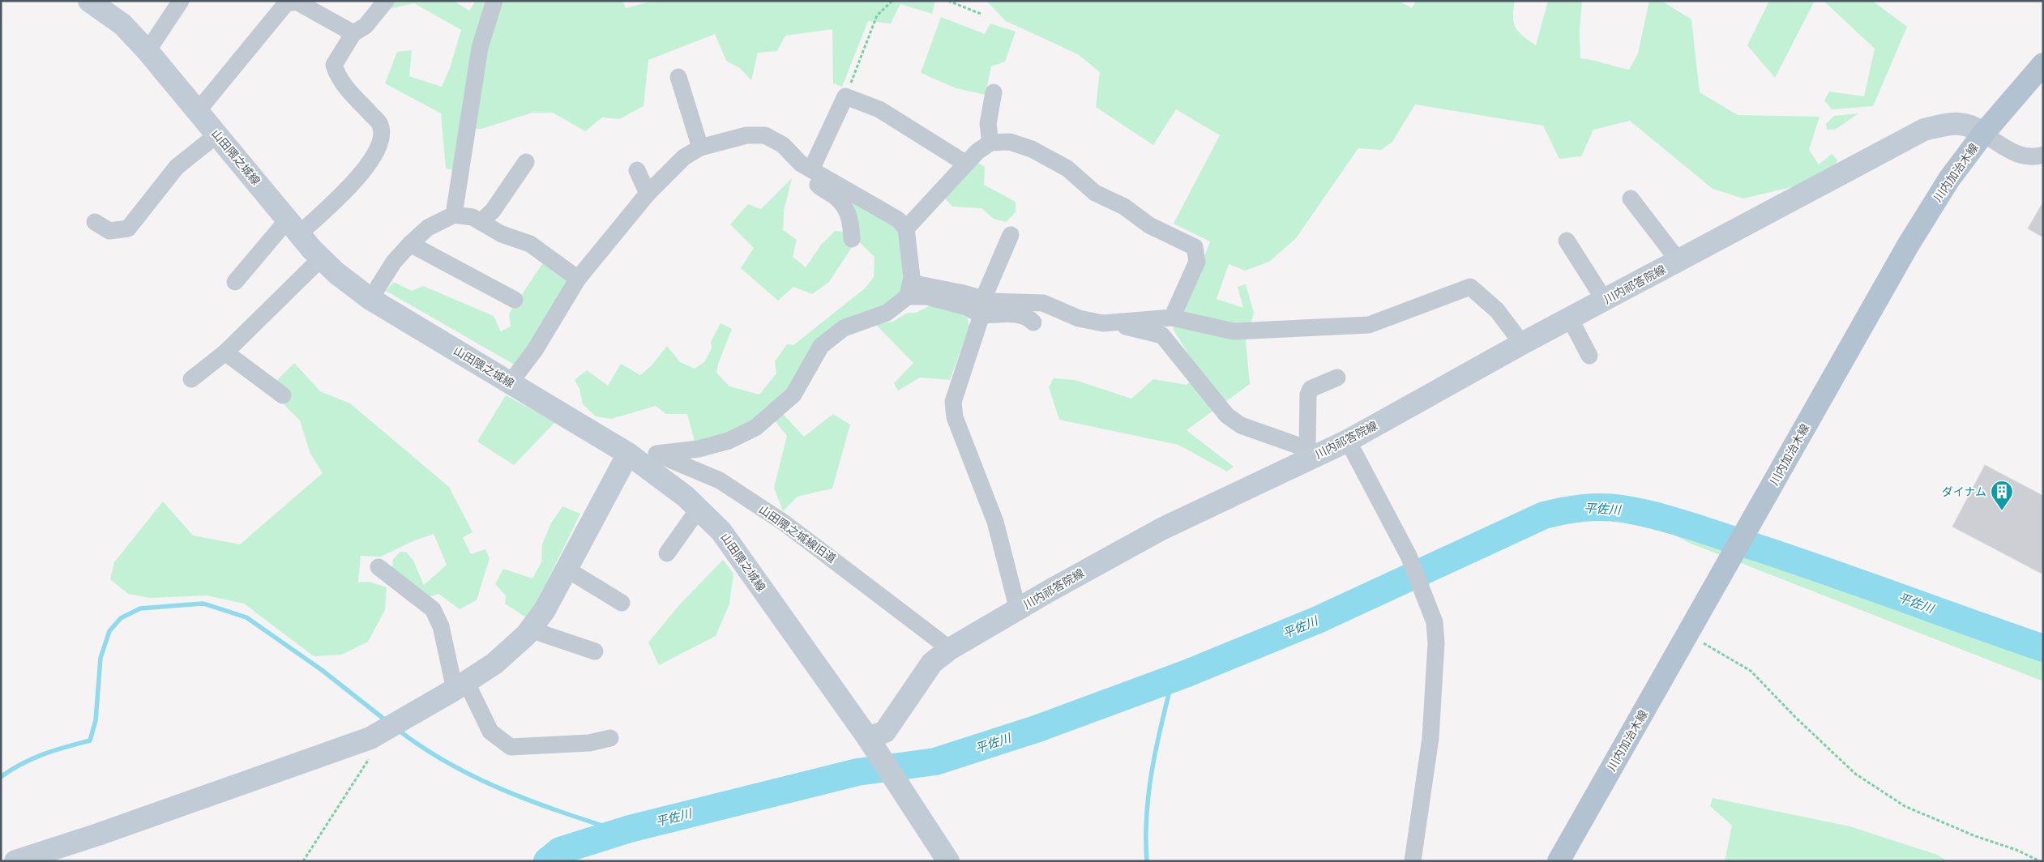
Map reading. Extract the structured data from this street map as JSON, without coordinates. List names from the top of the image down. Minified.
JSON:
{"streets":{"main road":["山田隈之城線","川内加治木線","川内祁答院線"],"street":["山田隈之城線旧道"]},"crossings":[["山田隈之城線","川内祁答院線"],["山田隈之城線","山田隈之城線旧道"],["川内加治木線","川内祁答院線"],["川内祁答院線","山田隈之城線旧道"]],"water":["平佐川"],"places":{"building":["ダイナム"]}}
